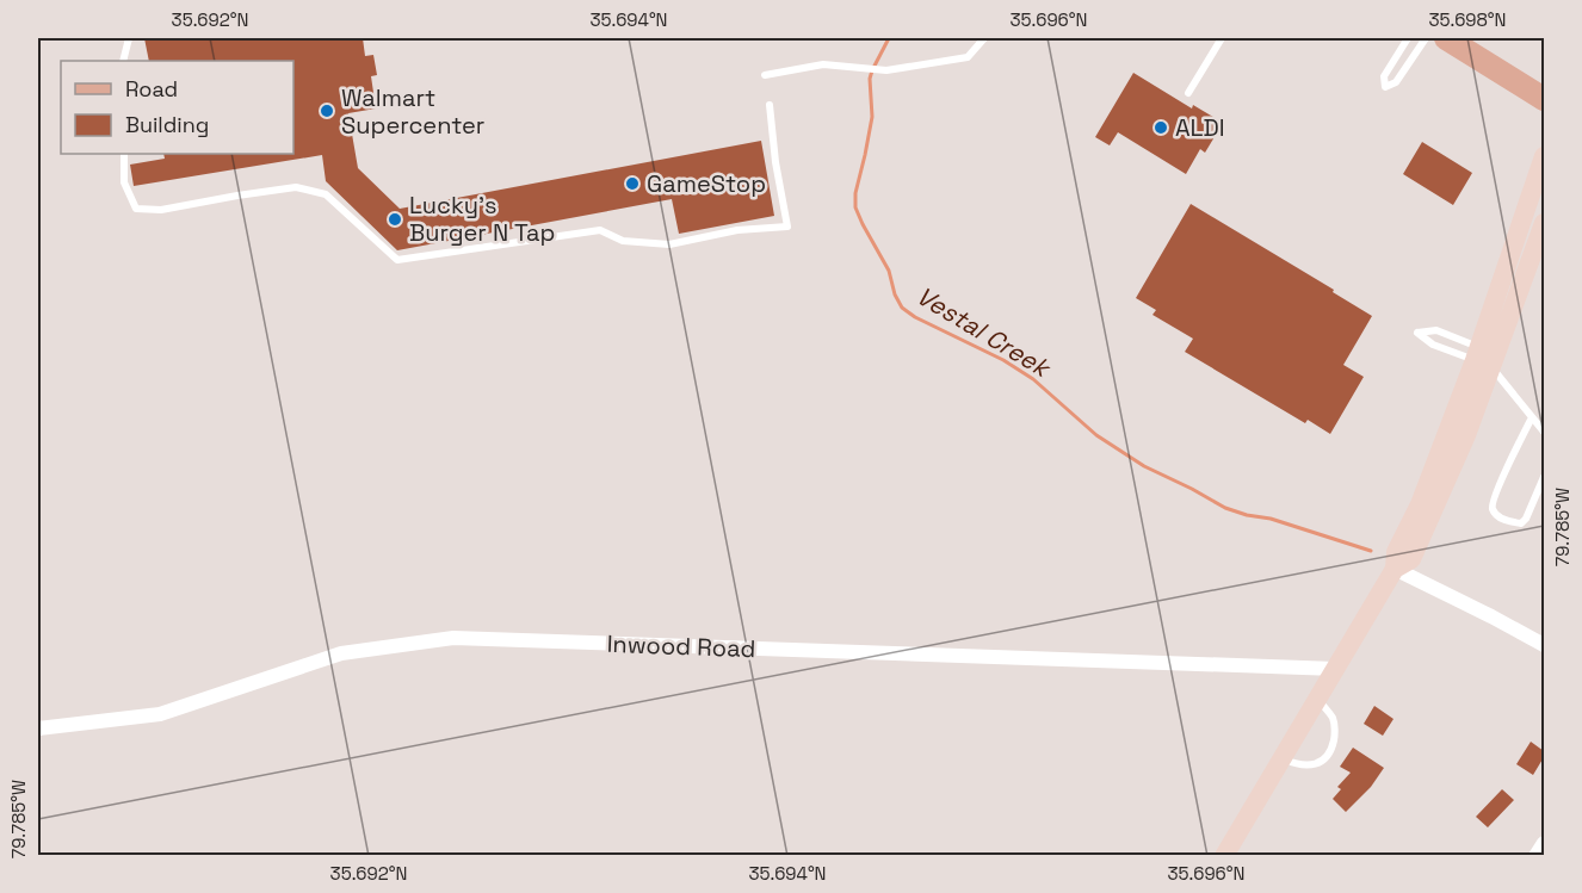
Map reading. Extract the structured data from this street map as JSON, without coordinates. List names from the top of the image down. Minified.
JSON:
{"streets":{"street":["Inwood Road"]},"water":["Vestal Creek"],"places":["Walmart Supercenter","ALDI","GameStop","Lucky's Burger N Tap"],"legend":["Road","Building"],"coordinates":["35.692°N","35.694°N","35.696°N","35.698°N","79.785°W"]}
